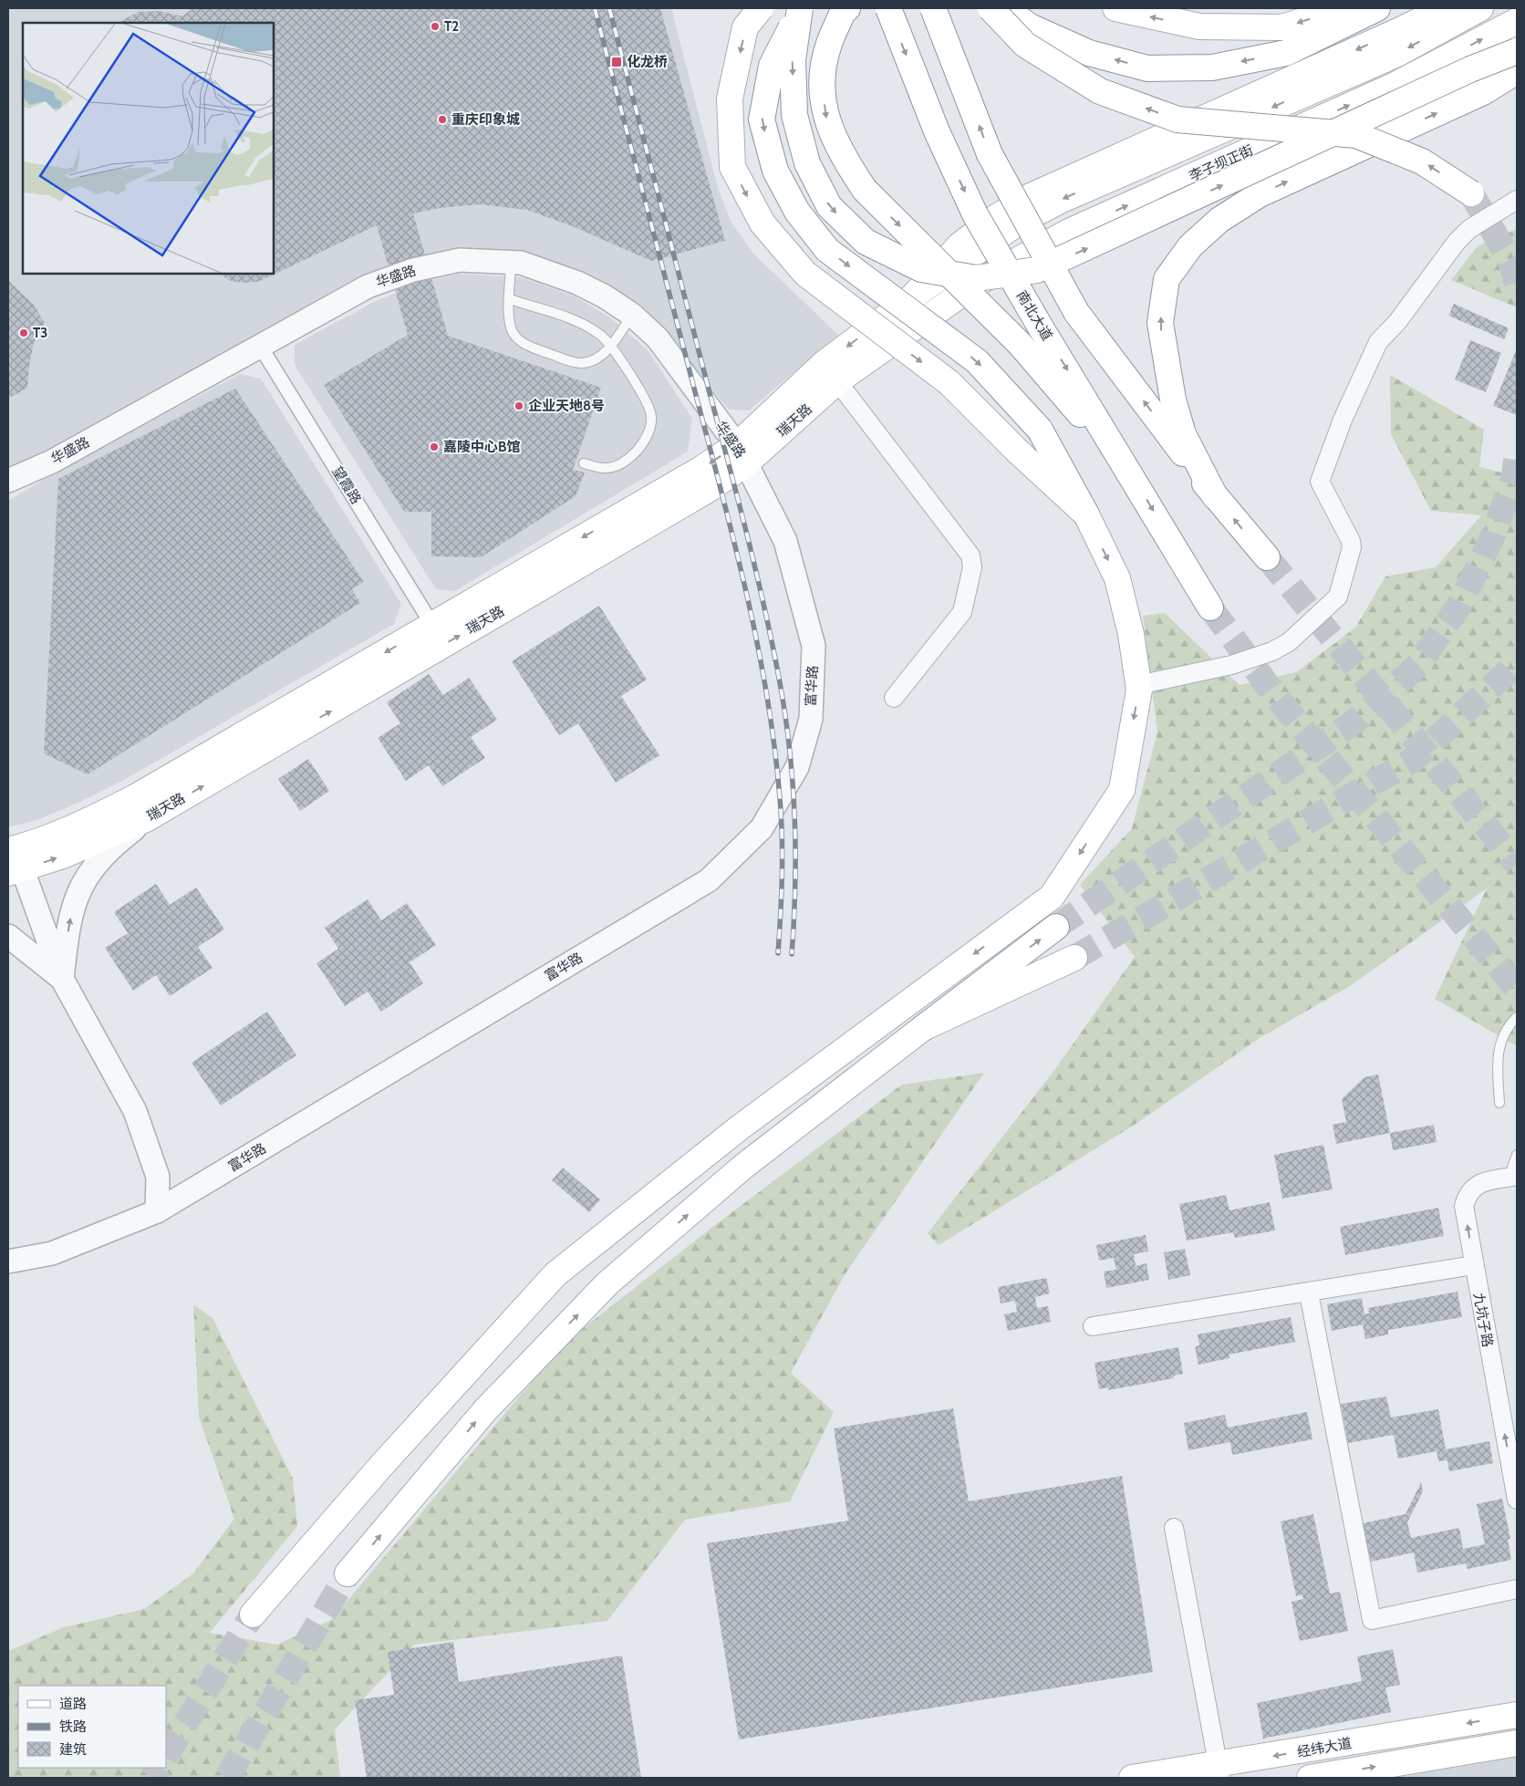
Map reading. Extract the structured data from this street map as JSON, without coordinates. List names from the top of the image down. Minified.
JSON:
{"streets":{"main road":["李子坝正街","南北大道","瑞天路","经纬大道"],"street":["华盛路","望霞路","富华路","九坑子路"]},"crossings":[["李子坝正街","瑞天路"],["华盛路","瑞天路"],["华盛路","望霞路"],["华盛路","富华路"],["瑞天路","望霞路"],["瑞天路","富华路"]],"one_way":["九坑子路"],"places":{"other":["T2","重庆印象城","T3","企业天地8号","嘉陵中心B馆"],"transit":["化龙桥"]},"legend":["道路","铁路","建筑"]}
